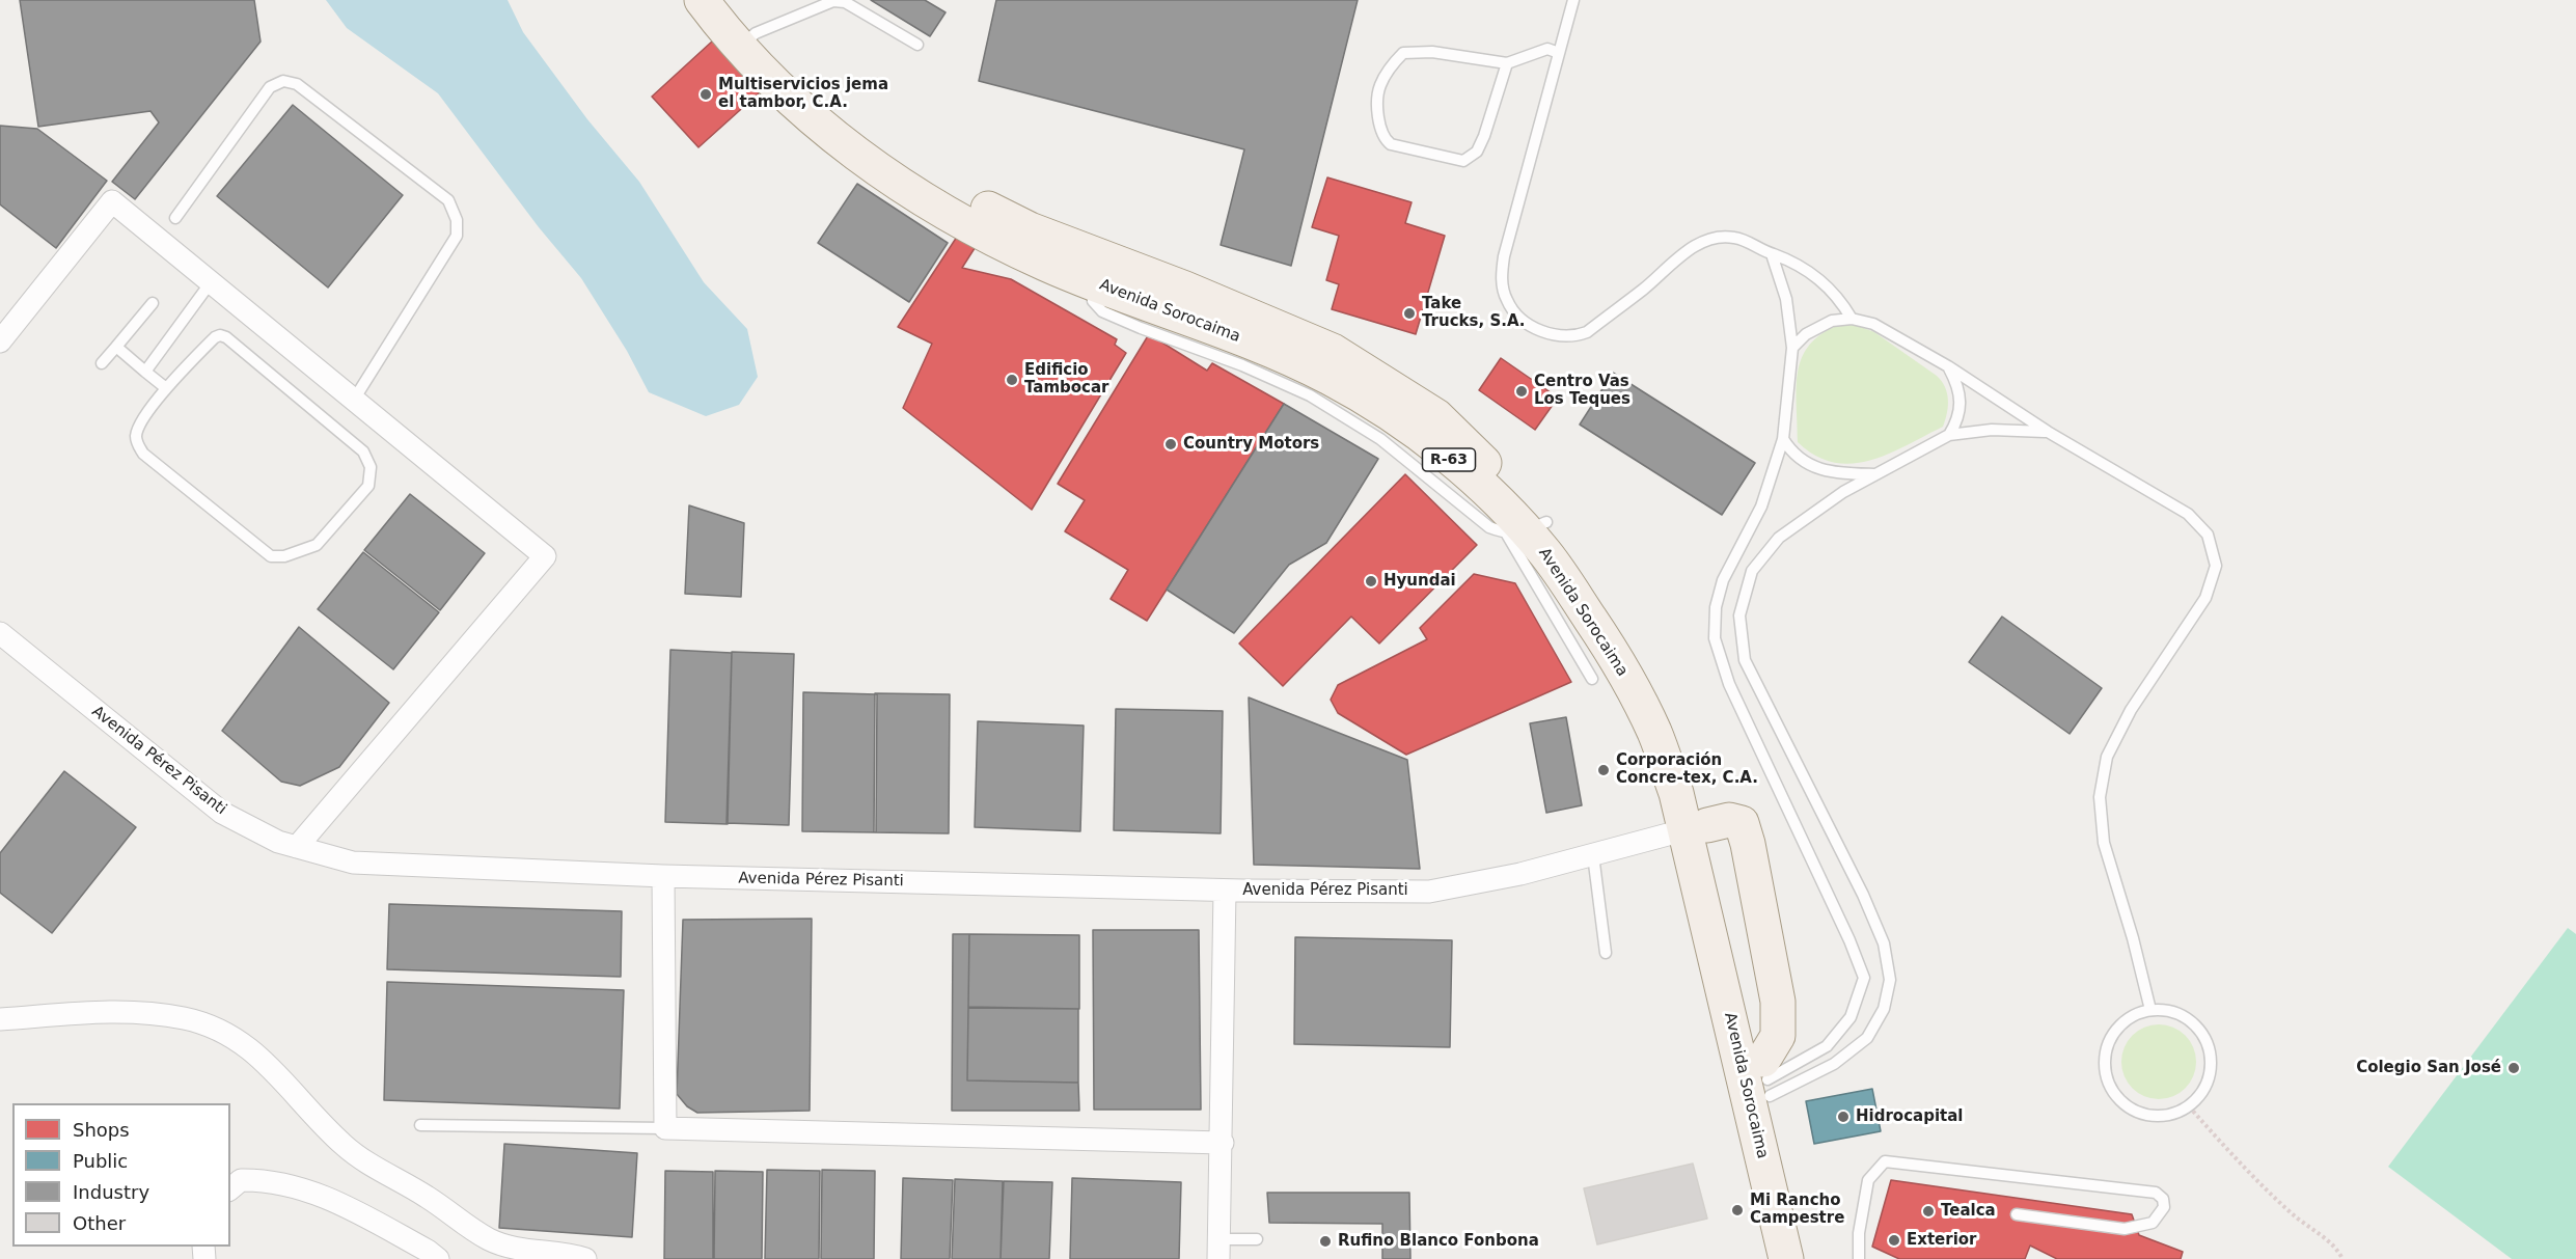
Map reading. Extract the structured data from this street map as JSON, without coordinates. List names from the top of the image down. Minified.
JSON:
{"streets":{"main road":["Avenida Sorocaima","R-63"],"street":["Avenida Pérez Pisanti"]},"crossings":[["Avenida Sorocaima","Avenida Pérez Pisanti"]],"places":["Multiservicios jema el tambor, C.A.","Take Trucks, S.A.","Edificio Tambocar","Centro Vas Los Teques","Country Motors","Hyundai","Corporación Concre-tex, C.A.","Colegio San José","Hidrocapital","Mi Rancho Campestre","Tealca","Exterior","Rufino Blanco Fonbona"],"legend":["Shops","Public","Industry","Other"]}
